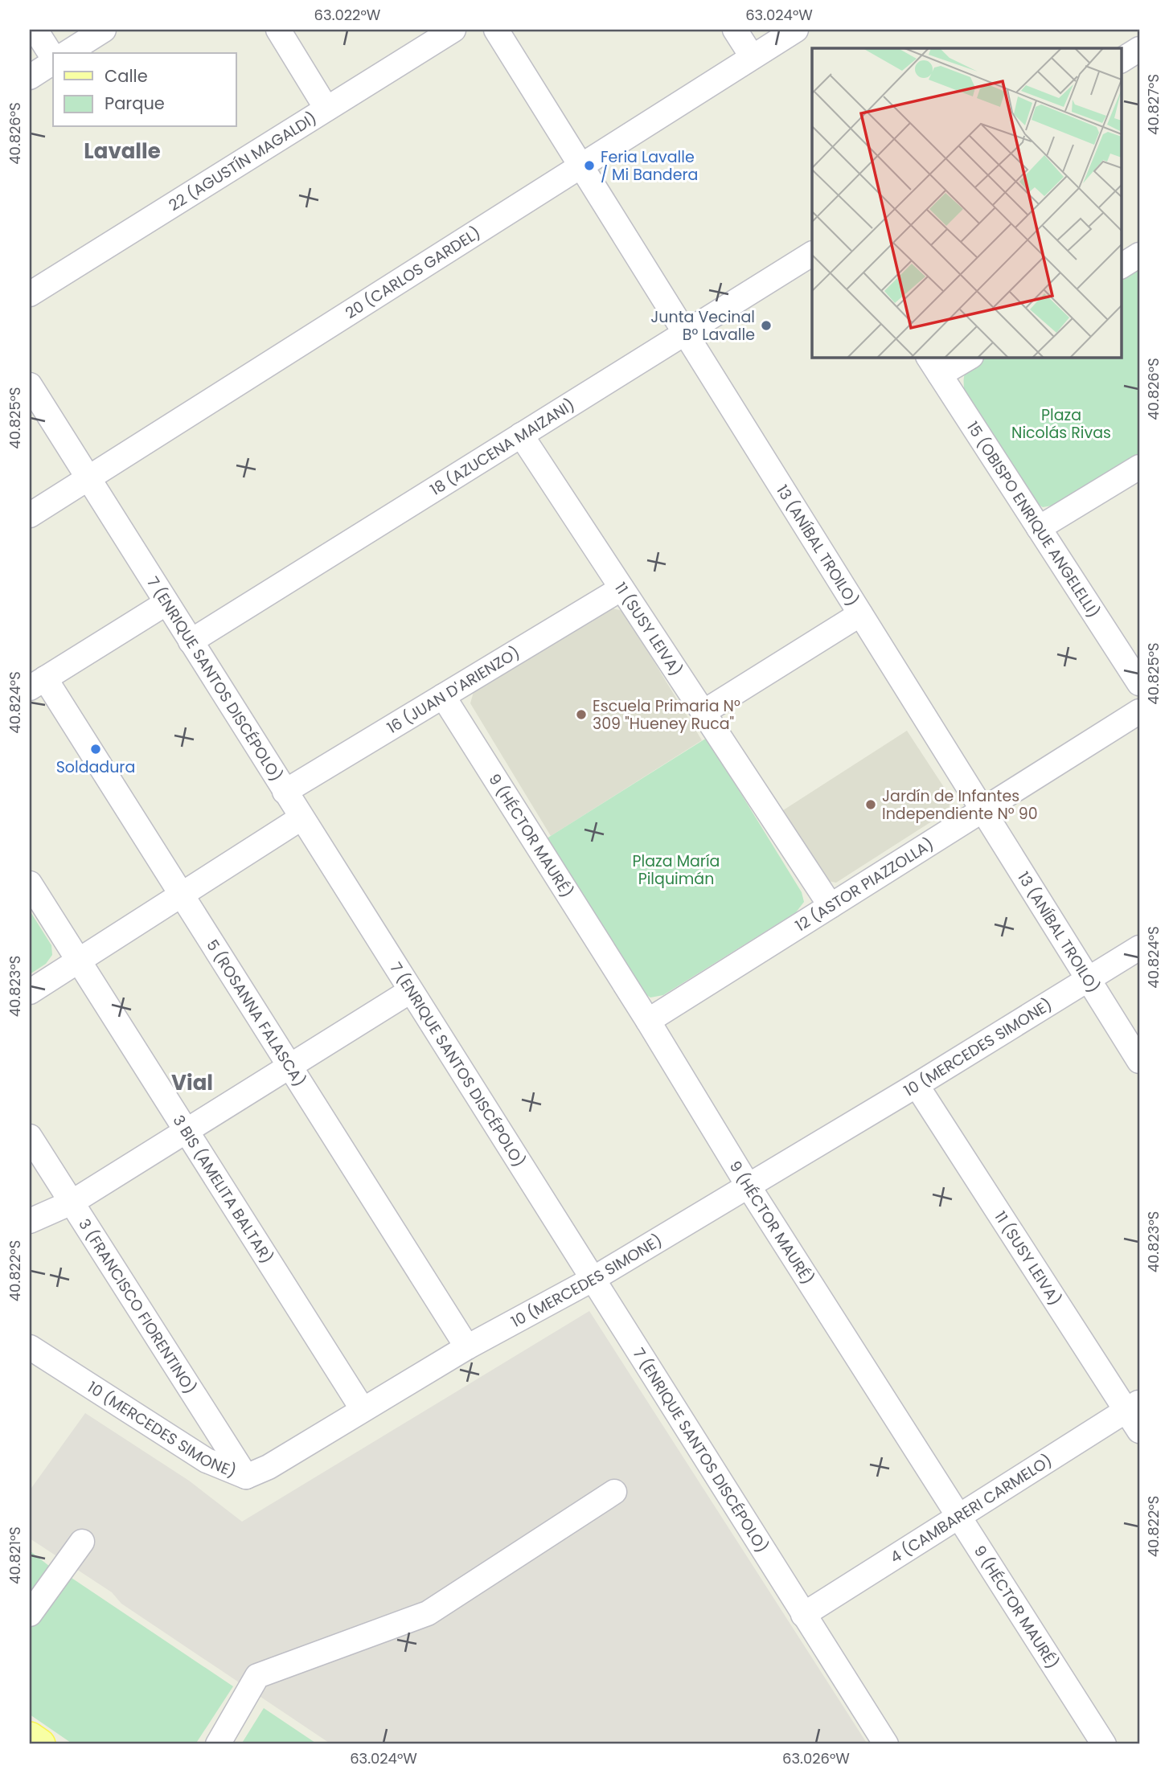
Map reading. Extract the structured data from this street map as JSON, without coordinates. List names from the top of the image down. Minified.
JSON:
{"streets":{"street":["22 (AGUSTÍN MAGALDI)","20 (CARLOS GARDEL)","18 (AZUCENA MAIZANI)","15 (OBISPO ENRIQUE ANGELELLI)","13 (ANÍBAL TROILO)","11 (SUSY LEIVA)","7 (ENRIQUE SANTOS DISCÉPOLO)","16 (JUAN D'ARIENZO)","9 (HÉCTOR MAURÉ)","12 (ASTOR PIAZZOLLA)","5 (ROSANNA FALASCA)","10 (MERCEDES SIMONE)","3 BIS (AMELITA BALTAR)","3 (FRANCISCO FIORENTINO)","4 (CAMBARERI CARMELO)"]},"crossings":[["20 (CARLOS GARDEL)","13 (ANÍBAL TROILO)"],["20 (CARLOS GARDEL)","7 (ENRIQUE SANTOS DISCÉPOLO)"],["18 (AZUCENA MAIZANI)","13 (ANÍBAL TROILO)"],["18 (AZUCENA MAIZANI)","11 (SUSY LEIVA)"],["18 (AZUCENA MAIZANI)","7 (ENRIQUE SANTOS DISCÉPOLO)"],["13 (ANÍBAL TROILO)","12 (ASTOR PIAZZOLLA)"],["13 (ANÍBAL TROILO)","10 (MERCEDES SIMONE)"],["11 (SUSY LEIVA)","16 (JUAN D'ARIENZO)"],["11 (SUSY LEIVA)","12 (ASTOR PIAZZOLLA)"],["11 (SUSY LEIVA)","10 (MERCEDES SIMONE)"],["11 (SUSY LEIVA)","4 (CAMBARERI CARMELO)"],["7 (ENRIQUE SANTOS DISCÉPOLO)","16 (JUAN D'ARIENZO)"],["7 (ENRIQUE SANTOS DISCÉPOLO)","10 (MERCEDES SIMONE)"],["7 (ENRIQUE SANTOS DISCÉPOLO)","4 (CAMBARERI CARMELO)"],["16 (JUAN D'ARIENZO)","9 (HÉCTOR MAURÉ)"],["9 (HÉCTOR MAURÉ)","12 (ASTOR PIAZZOLLA)"],["9 (HÉCTOR MAURÉ)","10 (MERCEDES SIMONE)"],["9 (HÉCTOR MAURÉ)","4 (CAMBARERI CARMELO)"],["5 (ROSANNA FALASCA)","10 (MERCEDES SIMONE)"],["10 (MERCEDES SIMONE)","3 BIS (AMELITA BALTAR)"],["10 (MERCEDES SIMONE)","3 (FRANCISCO FIORENTINO)"]],"districts":["Lavalle","Vial"],"parks":["Plaza Nicolás Rivas","Plaza María Pilquimán"],"places":["Feria Lavalle / Mi Bandera","Junta Vecinal B° Lavalle","Escuela Primaria N° 309 \"Hueney Ruca\"","Soldadura","Jardín de Infantes Independiente N° 90"],"legend":["Calle","Parque"],"coordinates":["63.022°W","63.024°W","40.827°S","40.826°S","40.825°S","40.824°S","40.823°S","40.822°S","40.821°S","63.026°W"]}
